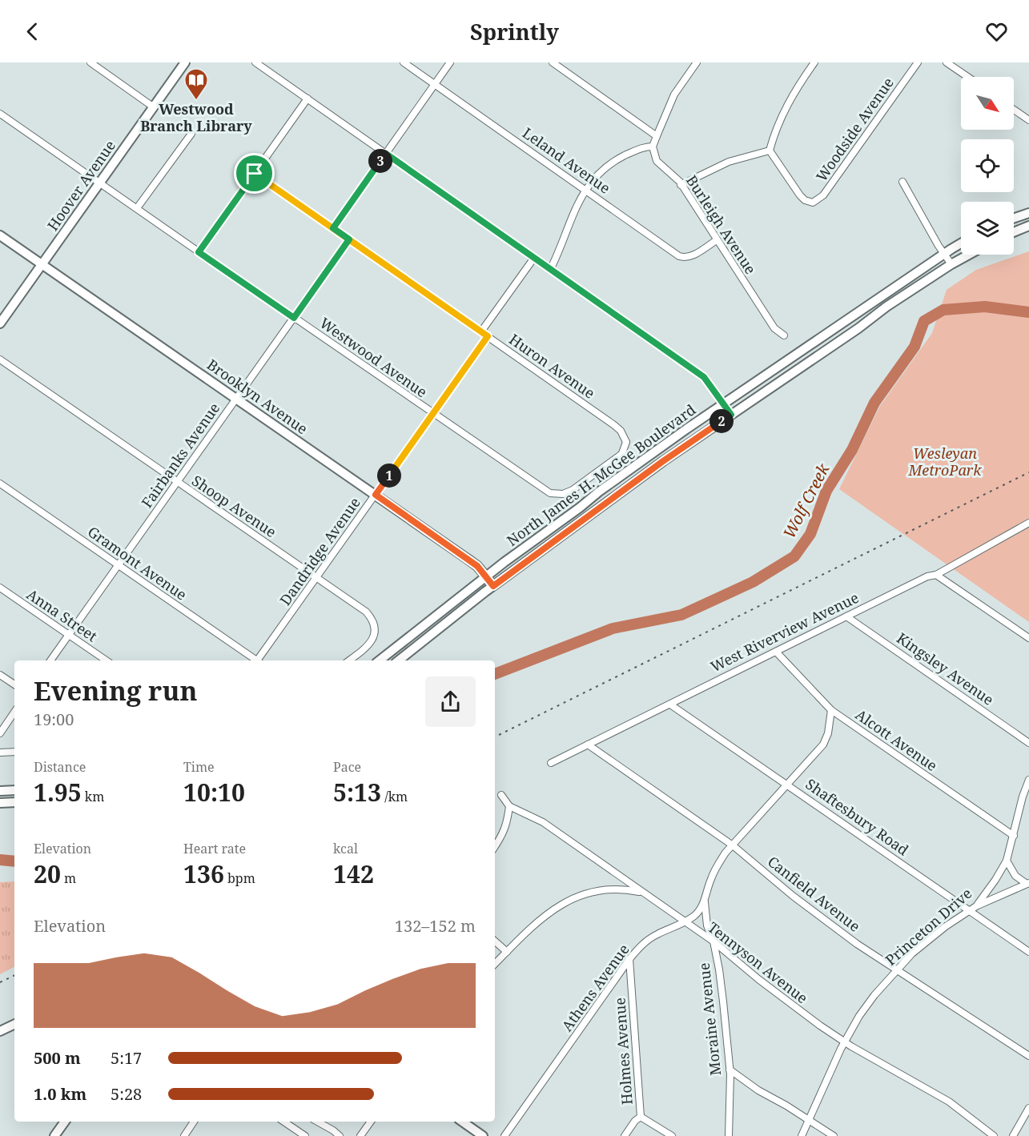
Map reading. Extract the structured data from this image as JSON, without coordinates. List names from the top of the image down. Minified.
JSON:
{"streets":{"main road":["Hoover Avenue","Brooklyn Avenue","North James H. McGee Boulevard"],"street":["Woodside Avenue","Leland Avenue","Burleigh Avenue","Westwood Avenue","Huron Avenue","Fairbanks Avenue","Shoop Avenue","Dandridge Avenue","Gramont Avenue","Anna Street","West Riverview Avenue","Kingsley Avenue","Alcott Avenue","Shaftesbury Road","Canfield Avenue","Princeton Drive","Tennyson Avenue","Athens Avenue","Moraine Avenue","Holmes Avenue"]},"crossings":[["Leland Avenue","Burleigh Avenue"],["Hoover Avenue","Westwood Avenue"],["Hoover Avenue","Brooklyn Avenue"],["Westwood Avenue","Huron Avenue"],["Westwood Avenue","Fairbanks Avenue"],["Westwood Avenue","Dandridge Avenue"],["Huron Avenue","Fairbanks Avenue"],["Huron Avenue","Dandridge Avenue"],["Brooklyn Avenue","Fairbanks Avenue"],["Brooklyn Avenue","North James H. McGee Boulevard"],["Brooklyn Avenue","Dandridge Avenue"],["Fairbanks Avenue","Shoop Avenue"],["Fairbanks Avenue","Gramont Avenue"],["Fairbanks Avenue","Anna Street"],["Shoop Avenue","Dandridge Avenue"],["West Riverview Avenue","Kingsley Avenue"],["West Riverview Avenue","Alcott Avenue"],["West Riverview Avenue","Shaftesbury Road"],["West Riverview Avenue","Canfield Avenue"],["Alcott Avenue","Princeton Drive"],["Alcott Avenue","Athens Avenue"],["Shaftesbury Road","Princeton Drive"],["Shaftesbury Road","Athens Avenue"],["Canfield Avenue","Princeton Drive"],["Canfield Avenue","Athens Avenue"],["Princeton Drive","Tennyson Avenue"],["Tennyson Avenue","Athens Avenue"],["Tennyson Avenue","Moraine Avenue"],["Athens Avenue","Moraine Avenue"],["Athens Avenue","Holmes Avenue"]],"water":["Wolf Creek"],"parks":["Wesleyan MetroPark"],"places":{"library":["Westwood Branch Library"]},"north":"bottom right","page":{"header":"Sprintly","pins":["3","2","1"],"heading":["Evening run","19:00"],"stats":[["Distance","1.95 km"],["Time","10:10"],["Pace","5:13 /km"],["Elevation","20 m"],["Heart rate","136 bpm"],["kcal","142"]],"chart":["Elevation","132–152 m"],"list":[{"name":"500 m","note":"5:17"},{"name":"1.0 km","note":"5:28"}]}}
